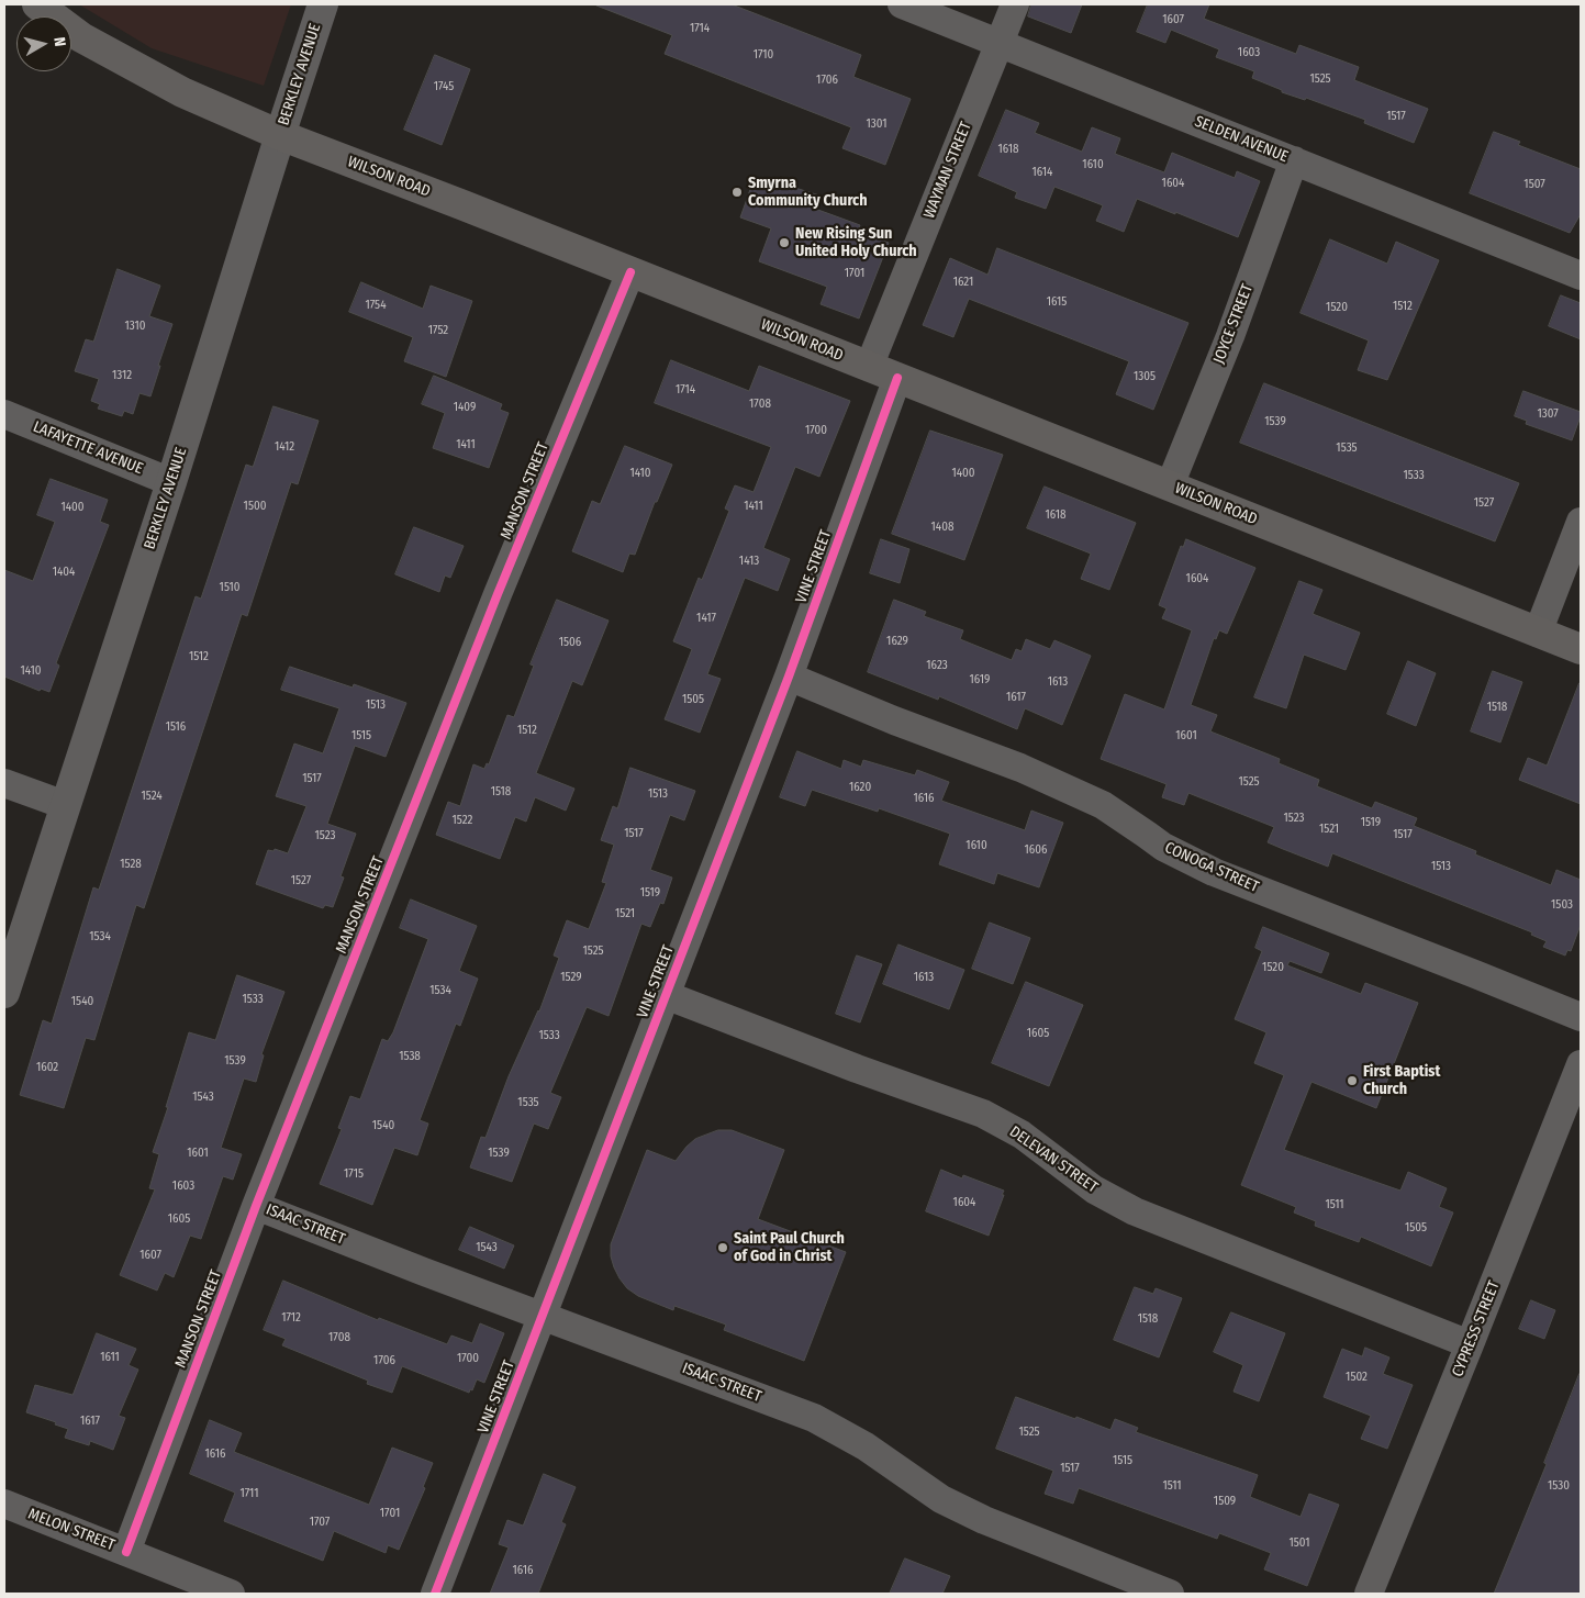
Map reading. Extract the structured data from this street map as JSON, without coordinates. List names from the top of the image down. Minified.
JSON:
{"streets":{"main road":["WILSON ROAD"],"street":["BERKLEY AVENUE","SELDEN AVENUE","WAYMAN STREET","JOYCE STREET","LAFAYETTE AVENUE","MANSON STREET","VINE STREET","CONOGA STREET","DELEVAN STREET","ISAAC STREET","CYPRESS STREET","MELON STREET"]},"crossings":[["BERKLEY AVENUE","WILSON ROAD"],["BERKLEY AVENUE","LAFAYETTE AVENUE"],["SELDEN AVENUE","WAYMAN STREET"],["SELDEN AVENUE","JOYCE STREET"],["WAYMAN STREET","WILSON ROAD"],["WILSON ROAD","JOYCE STREET"],["WILSON ROAD","MANSON STREET"],["WILSON ROAD","VINE STREET"],["MANSON STREET","ISAAC STREET"],["MANSON STREET","MELON STREET"],["VINE STREET","CONOGA STREET"],["VINE STREET","DELEVAN STREET"],["VINE STREET","ISAAC STREET"],["DELEVAN STREET","CYPRESS STREET"]],"places":["Smyrna Community Church","New Rising Sun United Holy Church","First Baptist Church","Saint Paul Church of God in Christ"],"house_numbers":["1607","1714","1603","1710","1525","1706","1745","1517","1301","1618","1610","1614","1604","1507","1701","1621","1615","1754","1512","1520","1310","1752","1312","1305","1714","1708","1409","1307","1539","1700","1411","1412","1535","1410","1400","1533","1527","1500","1411","1400","1618","1408","1413","1404","1604","1510","1417","1629","1506","1512","1623","1410","1619","1613","1617","1505","1513","1518","1516","1512","1515","1601","1517","1525","1620","1518","1513","1524","1616","1523","1522","1519","1521","1517","1517","1523","1610","1606","1528","1513","1527","1519","1503","1521","1534","1525","1520","1529","1613","1534","1533","1540","1605","1533","1538","1539","1602","1543","1535","1540","1601","1539","1715","1603","1604","1511","1605","1505","1543","1607","1712","1518","1708","1611","1700","1706","1502","1617","1525","1616","1515","1517","1511","1530","1711","1509","1701","1707","1501","1616"],"north":"right"}
